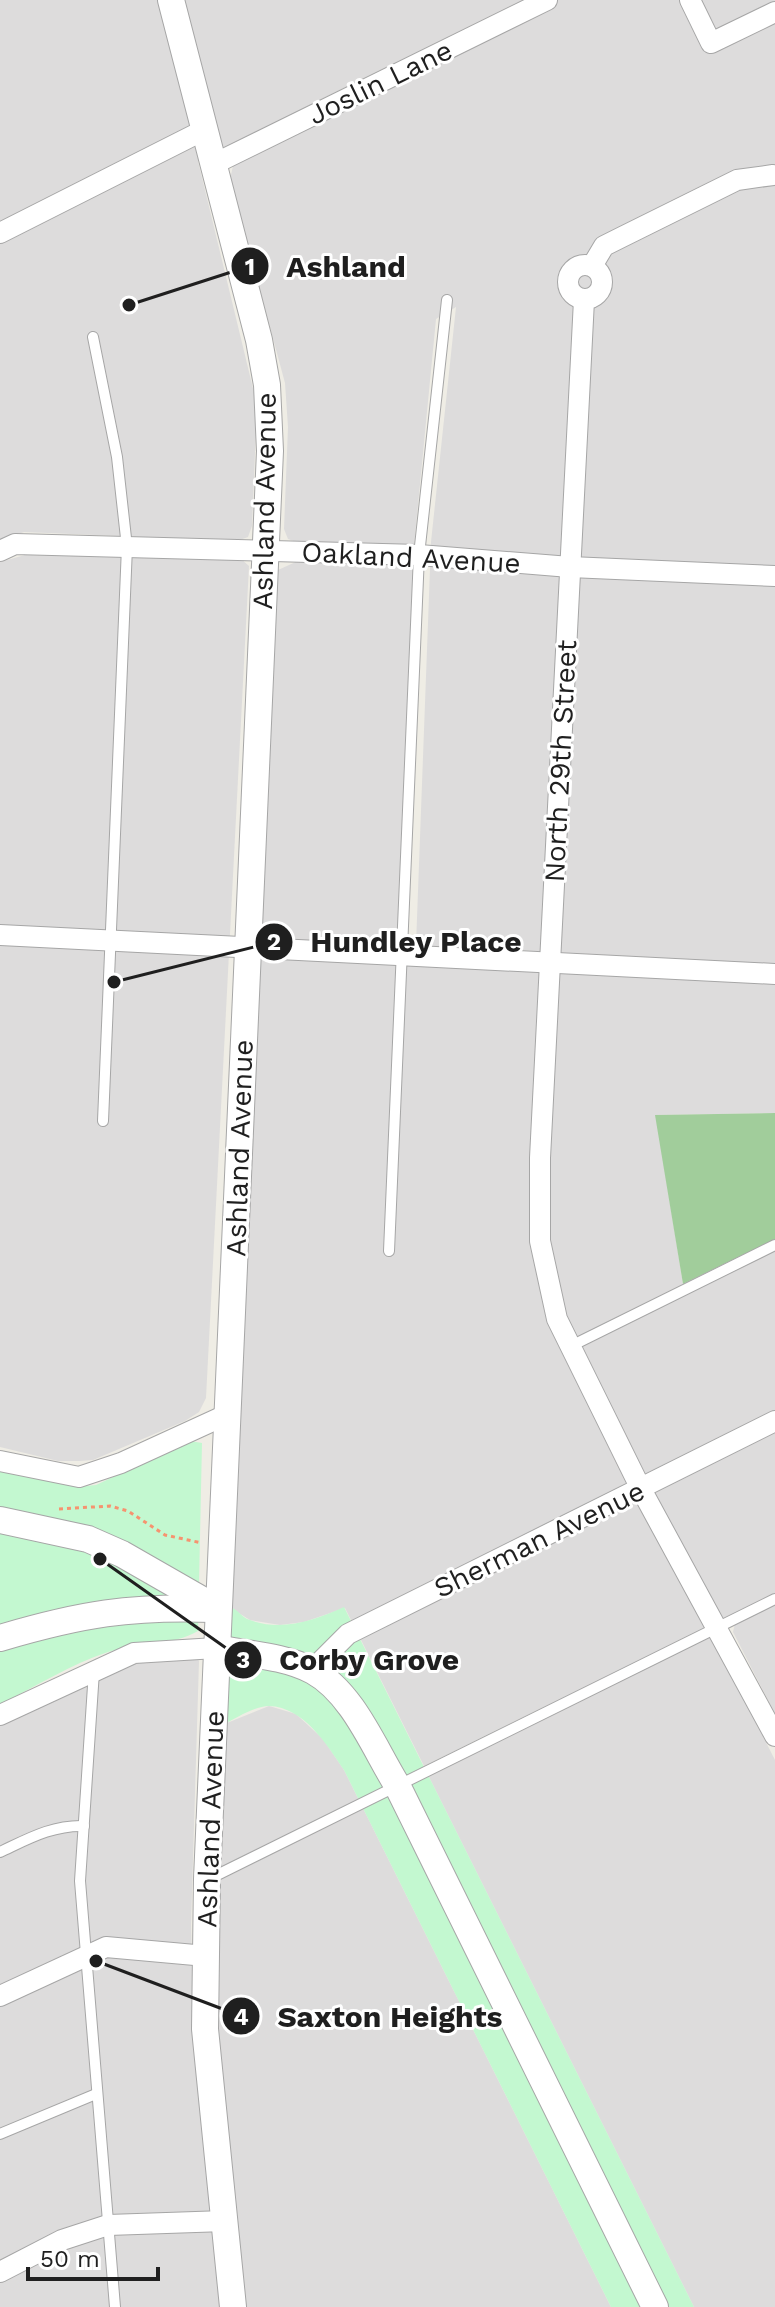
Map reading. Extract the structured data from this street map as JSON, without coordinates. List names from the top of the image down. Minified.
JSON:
{"streets":{"street":["Joslin Lane","Ashland Avenue","Oakland Avenue","North 29th Street","Sherman Avenue"]},"crossings":[["Joslin Lane","Ashland Avenue"],["Ashland Avenue","Oakland Avenue"],["Oakland Avenue","North 29th Street"],["North 29th Street","Sherman Avenue"]],"places":["Ashland","Hundley Place","Corby Grove","Saxton Heights"],"scale_bar":"50 m"}
